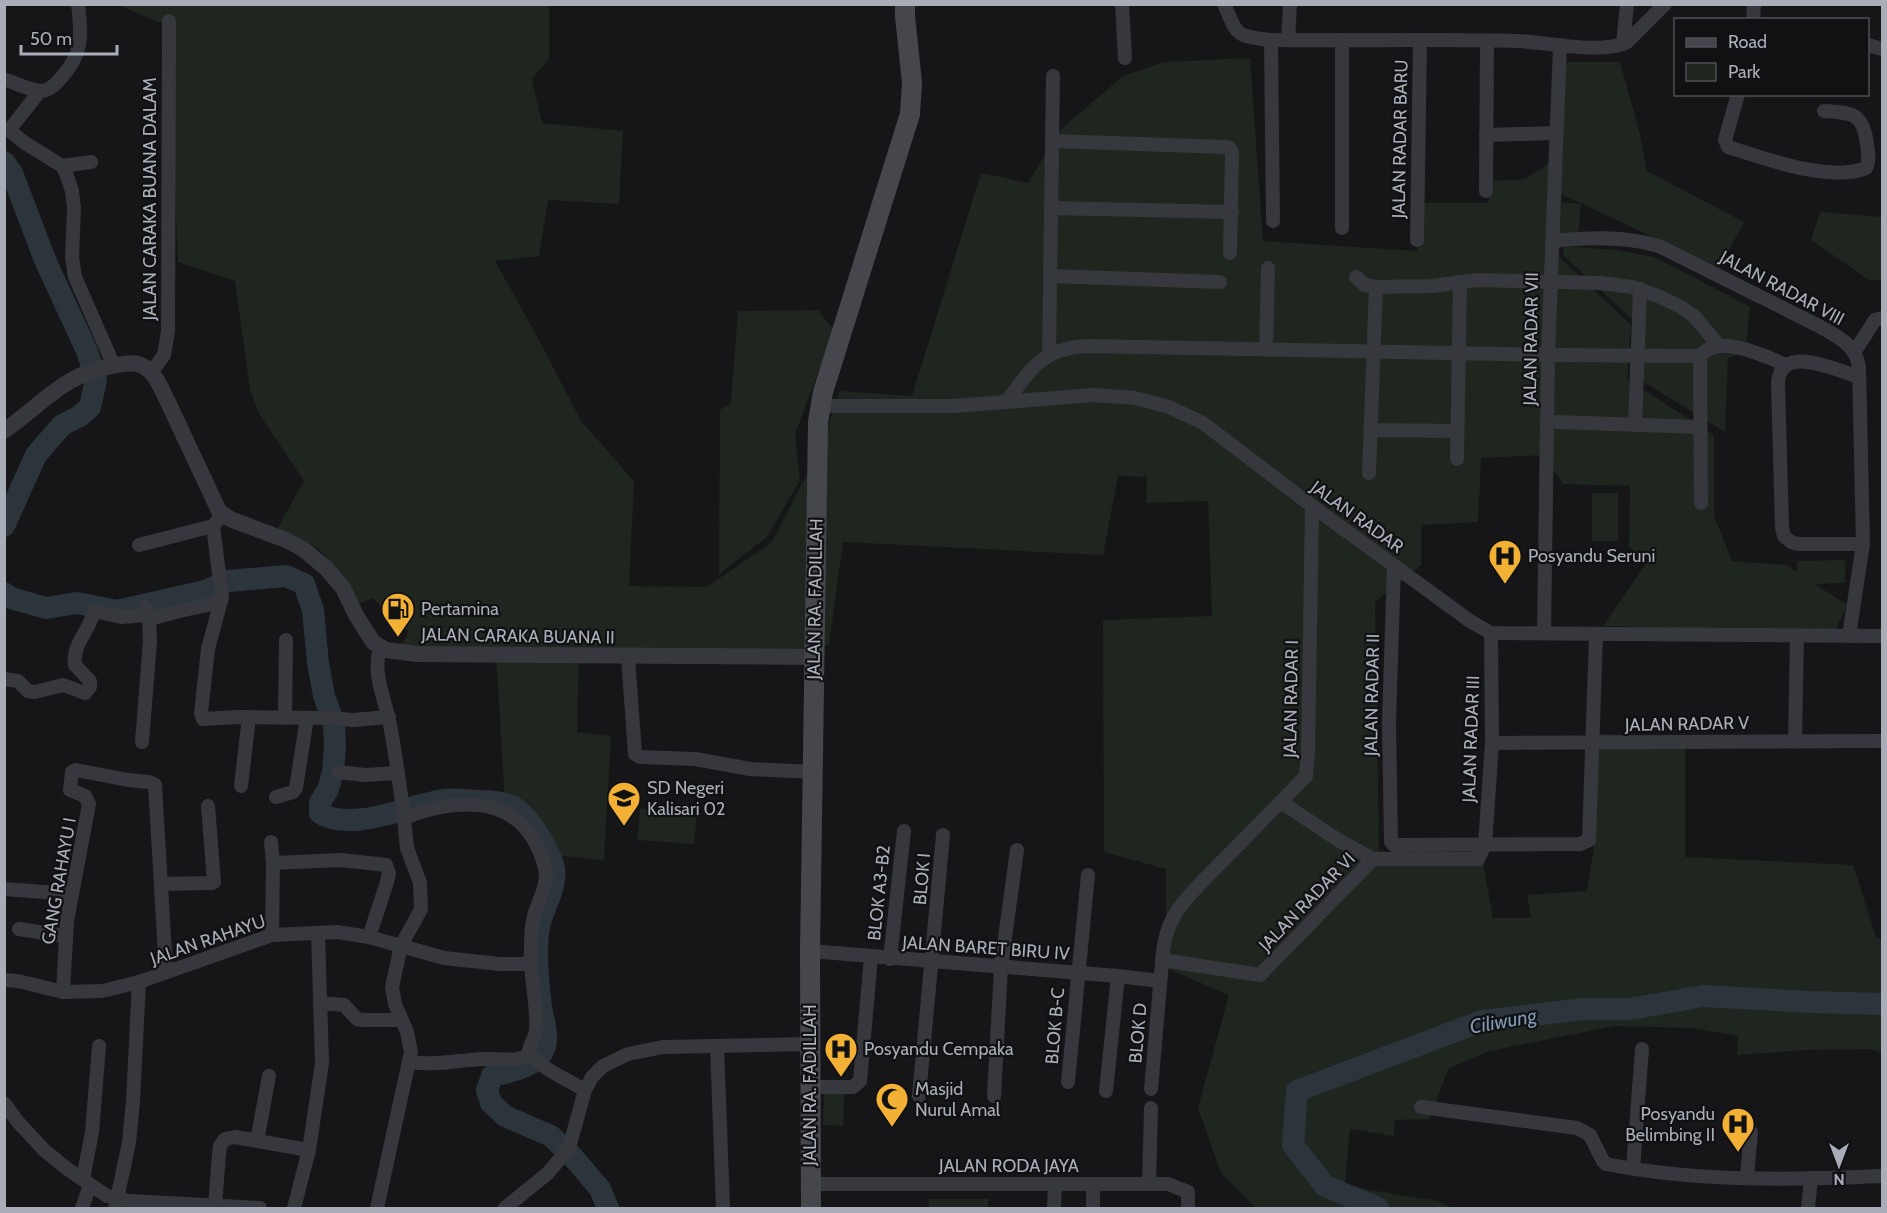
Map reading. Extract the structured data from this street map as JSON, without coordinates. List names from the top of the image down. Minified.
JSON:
{"streets":{"main road":["JALAN RA. FADILLAH"],"street":["JALAN RADAR BARU","JALAN CARAKA BUANA DALAM","JALAN RADAR VIII","JALAN RADAR VII","JALAN RADAR","JALAN CARAKA BUANA II","JALAN RADAR II","JALAN RADAR I","JALAN RADAR V","JALAN RADAR III","BLOK I","GANG RAHAYU I","BLOK A3-B2","JALAN RADAR VI","JALAN RAHAYU","JALAN BARET BIRU IV","BLOK B-C","BLOK D","JALAN RODA JAYA"]},"crossings":[["JALAN RADAR BARU","JALAN RADAR VII"],["JALAN RADAR VIII","JALAN RADAR VII"],["JALAN RADAR","JALAN RA. FADILLAH"],["JALAN RADAR","JALAN RADAR II"],["JALAN RADAR","JALAN RADAR I"],["JALAN RADAR","JALAN RADAR III"],["JALAN RA. FADILLAH","JALAN CARAKA BUANA II"],["JALAN RA. FADILLAH","JALAN BARET BIRU IV"],["JALAN RA. FADILLAH","JALAN RODA JAYA"],["JALAN RADAR II","JALAN RADAR III"],["JALAN RADAR I","JALAN RADAR VI"],["JALAN RADAR I","JALAN BARET BIRU IV"],["JALAN RADAR I","BLOK D"],["JALAN RADAR V","JALAN RADAR III"],["BLOK I","JALAN BARET BIRU IV"],["GANG RAHAYU I","JALAN RAHAYU"],["BLOK A3-B2","JALAN BARET BIRU IV"],["JALAN BARET BIRU IV","BLOK B-C"],["JALAN BARET BIRU IV","BLOK D"]],"water":["Ciliwung"],"places":{"hospital":["Posyandu Seruni","Posyandu Cempaka","Posyandu Belimbing II"],"fuel station":["Pertamina"],"school or university":["SD Negeri Kalisari 02"],"mosque":["Masjid Nurul Amal"]},"legend":["Road","Park"],"scale_bar":"50 m","north":"bottom"}
